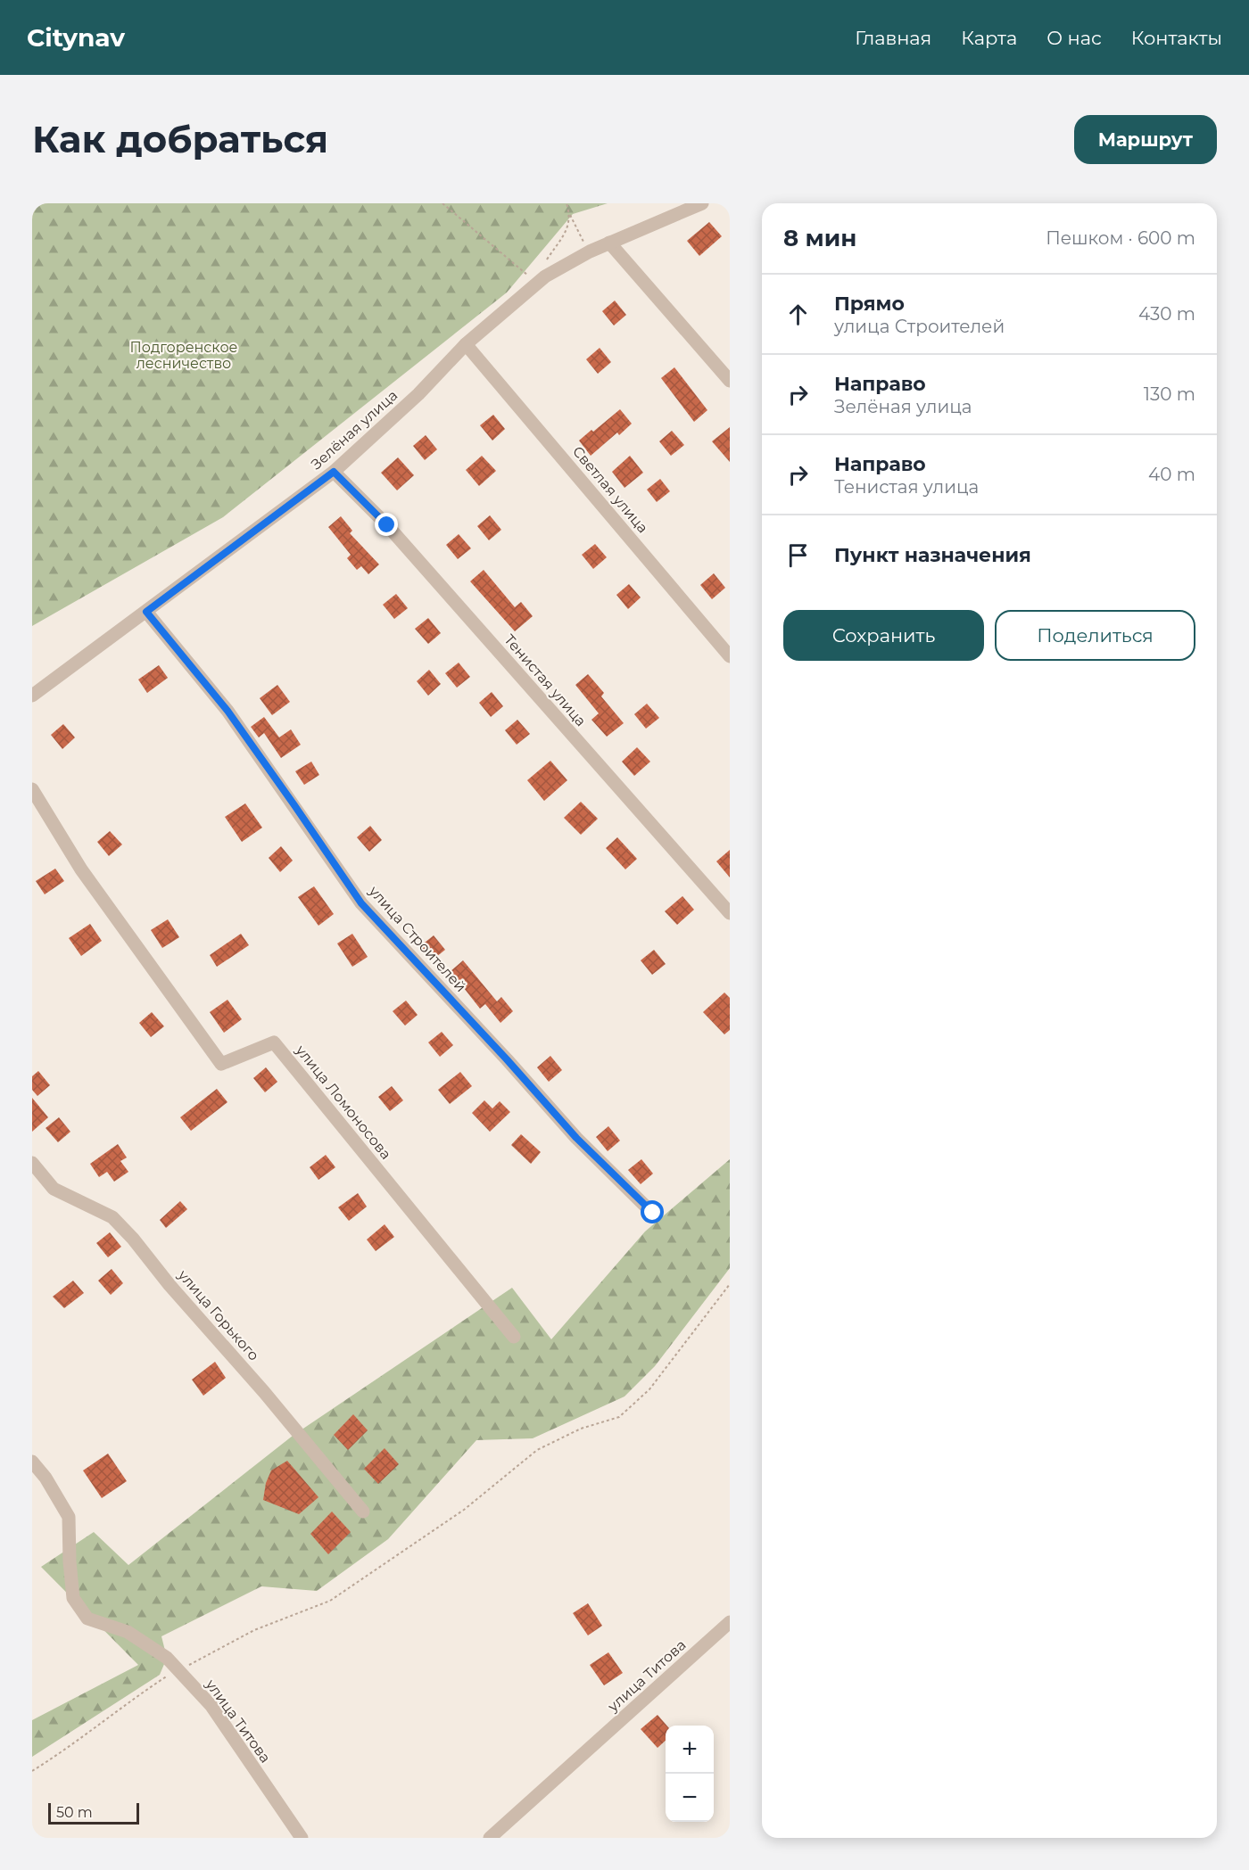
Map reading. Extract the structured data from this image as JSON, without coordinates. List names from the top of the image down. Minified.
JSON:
{"streets":{"street":["Зелёная улица","Светлая улица","Тенистая улица","улица Строителей","улица Ломоносова","улица Горького","улица Титова"]},"crossings":[["Зелёная улица","Светлая улица"],["Зелёная улица","Тенистая улица"],["Зелёная улица","улица Строителей"]],"parks":["Подгоренское лесничество"],"scale_bar":"50 m","page":{"header":"Citynav","nav":["Главная","Карта","О нас","Контакты"],"buttons":["Маршрут",["Сохранить","Поделиться"]],"title":"Как добраться","heading":["8 мин","Пешком · 600 m"],"list":[["Прямо","улица Строителей","430 m"],["Направо","Зелёная улица","130 m"],["Направо","Тенистая улица","40 m"],"Пункт назначения"],"map_buttons":["+","−"],"scale":"50 m"}}
